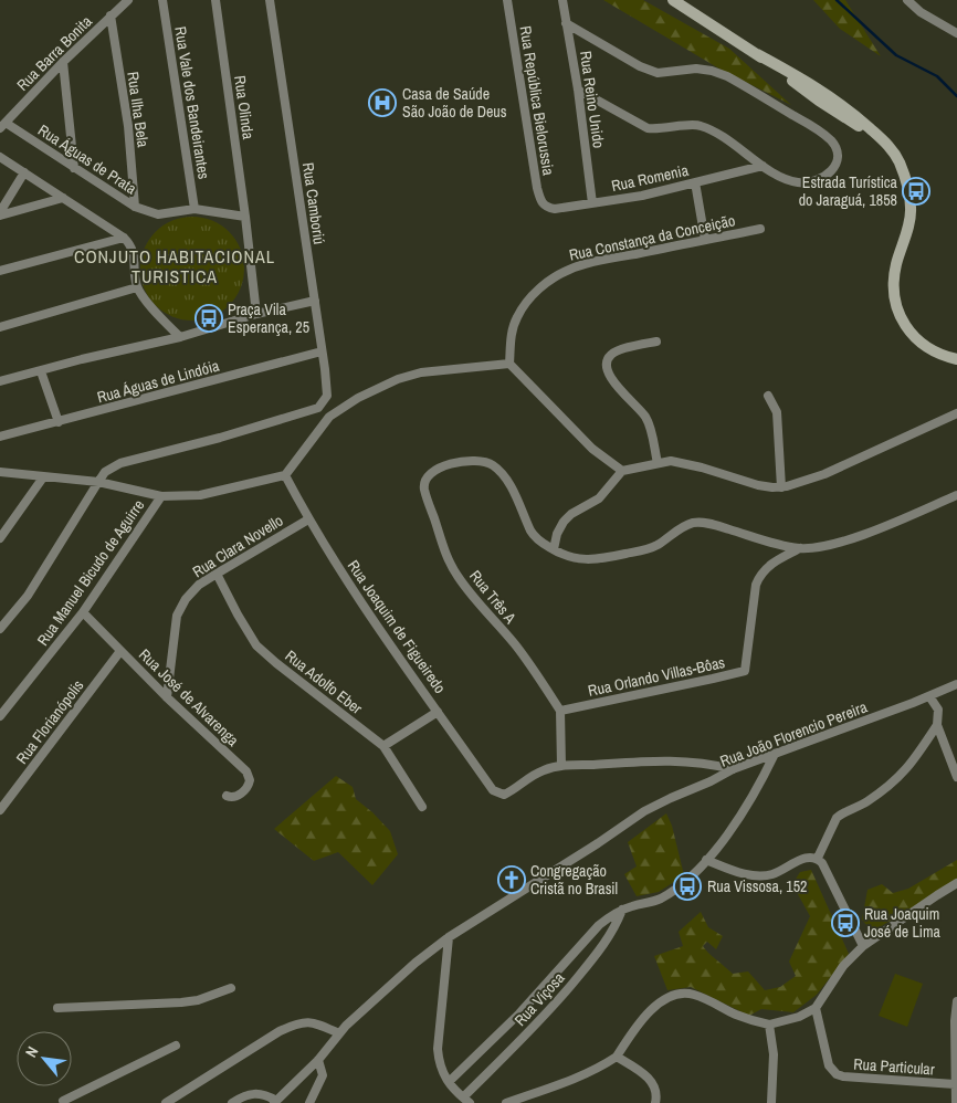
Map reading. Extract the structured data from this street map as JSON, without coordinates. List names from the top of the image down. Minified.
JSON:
{"streets":{"street":["Rua Barra Bonita","Rua Reino Unido","Rua República Bielorussia","Rua Vale dos Bandeirantes","Rua Olinda","Rua Ilha Bela","Rua Águas de Prata","Rua Romenia","Rua Camboriú","Rua Constança da Conceição","Rua Águas de Lindóia","Rua Clara Novello","Rua Manuel Bicudo de Aguirre","Rua Três A","Rua Joaquim de Figueiredo","Rua Orlando Villas-Bôas","Rua Adolfo Eber","Rua José de Alvarenga","Rua Florianópolis","Rua João Florencio Pereira","Rua Viçosa","Rua Particular"]},"crossings":[["Rua Barra Bonita","Rua Ilha Bela"],["Rua Barra Bonita","Rua Águas de Prata"],["Rua Reino Unido","Rua Romenia"],["Rua República Bielorussia","Rua Romenia"],["Rua Vale dos Bandeirantes","Rua Águas de Prata"],["Rua Ilha Bela","Rua Águas de Prata"],["Rua Camboriú","Rua Águas de Lindóia"],["Rua Camboriú","Rua Manuel Bicudo de Aguirre"],["Rua Clara Novello","Rua Joaquim de Figueiredo"],["Rua Clara Novello","Rua Adolfo Eber"],["Rua Clara Novello","Rua José de Alvarenga"],["Rua Manuel Bicudo de Aguirre","Rua Joaquim de Figueiredo"],["Rua Manuel Bicudo de Aguirre","Rua José de Alvarenga"],["Rua Três A","Rua Orlando Villas-Bôas"],["Rua José de Alvarenga","Rua Florianópolis"],["Rua João Florencio Pereira","Rua Viçosa"]],"districts":["CONJUTO HABITACIONAL TURISTICA"],"places":{"hospital":["Casa de Saúde São João de Deus"],"bus stop":["Estrada Turística do Jaraguá, 1858","Praça Vila Esperança, 25","Rua Vissosa, 152","Rua Joaquim José de Lima"],"church":["Congregação Cristã no Brasil"]},"north":"top left"}
